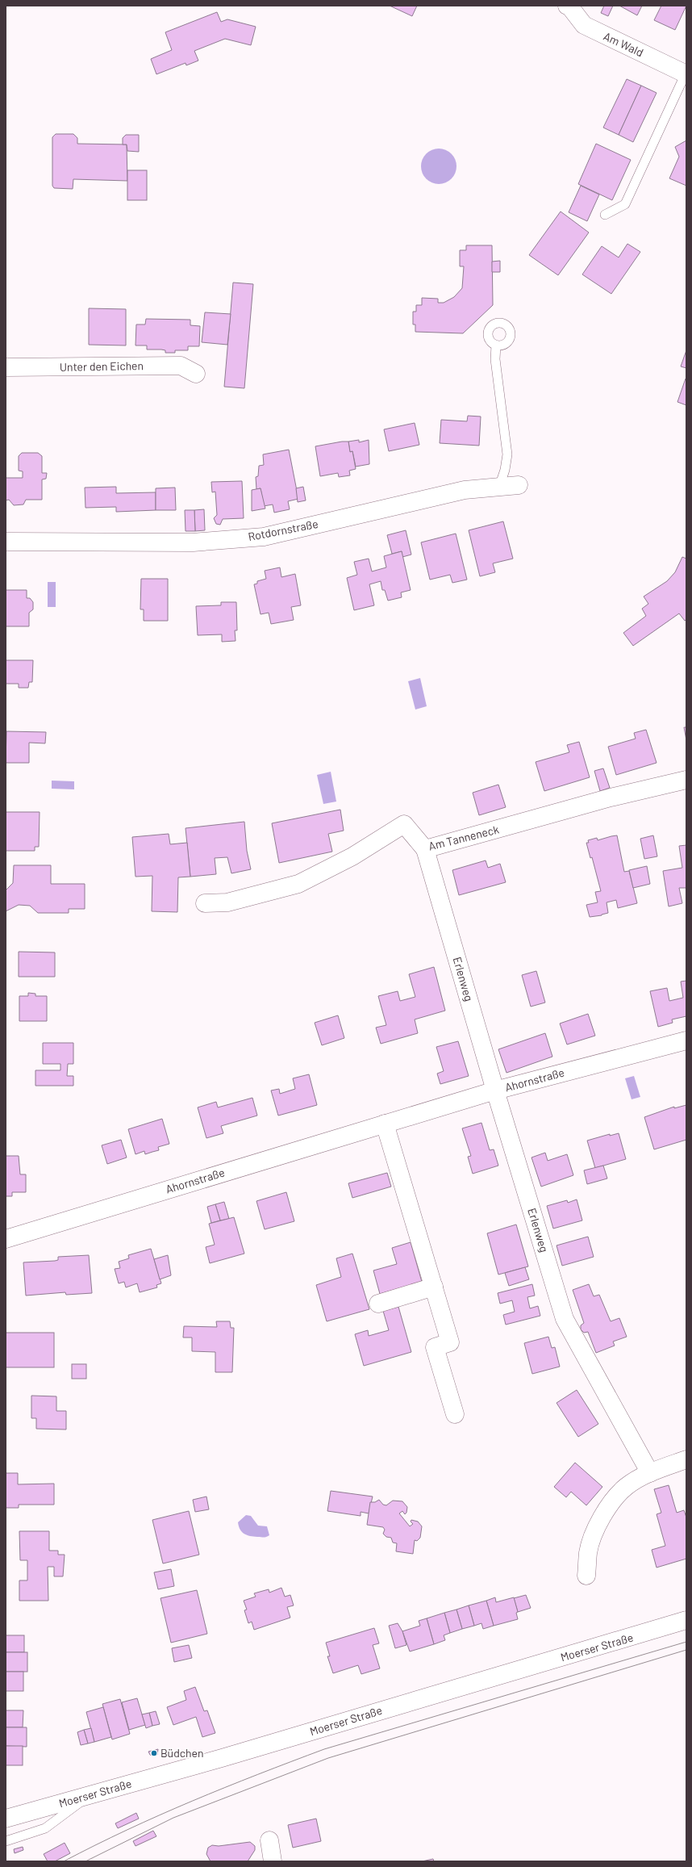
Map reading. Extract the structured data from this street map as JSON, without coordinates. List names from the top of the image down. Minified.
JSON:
{"streets":{"street":["Am Wald","Unter den Eichen","Rotdornstraße","Am Tanneneck","Erlenweg","Ahornstraße","Moerser Straße"]},"crossings":[["Am Tanneneck","Erlenweg"],["Erlenweg","Ahornstraße"]],"places":["Büdchen"]}
